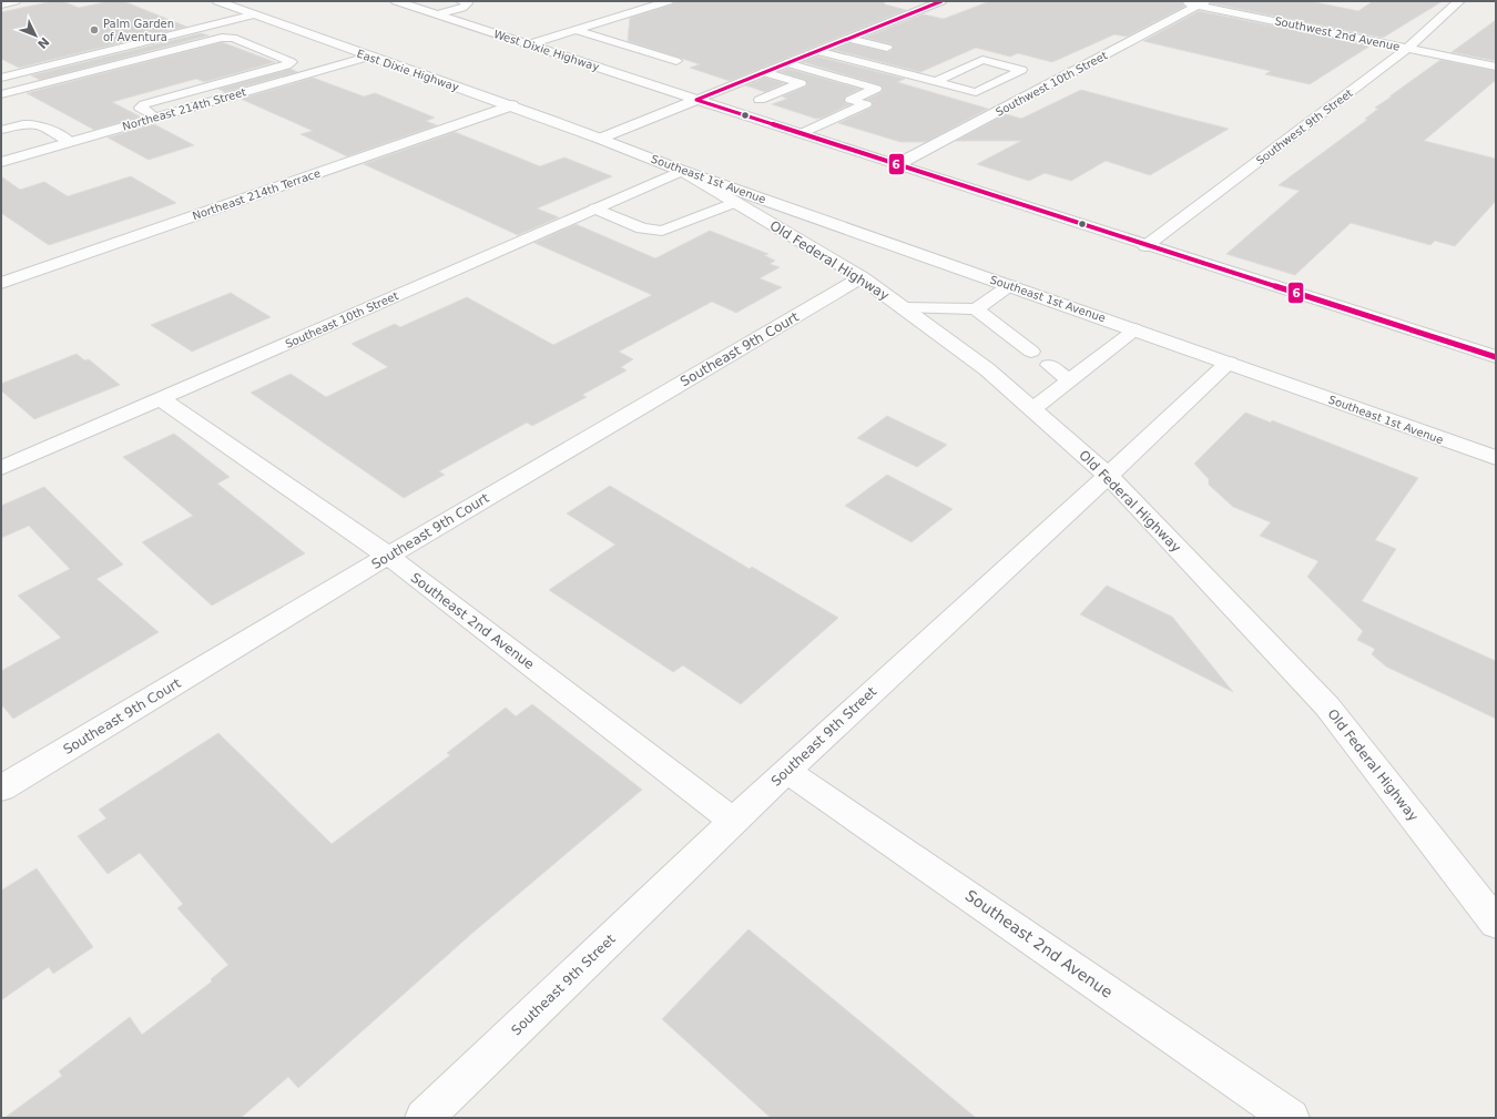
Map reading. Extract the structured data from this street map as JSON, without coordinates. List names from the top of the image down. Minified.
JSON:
{"streets":{"street":["Southwest 2nd Avenue","West Dixie Highway","East Dixie Highway","Southwest 10th Street","Northeast 214th Street","Southwest 9th Street","Southeast 1st Avenue","Northeast 214th Terrace","Old Federal Highway","Southeast 10th Street","Southeast 9th Court","Southeast 2nd Avenue","Southeast 9th Street"]},"crossings":[["Southwest 2nd Avenue","Southwest 10th Street"],["Southwest 2nd Avenue","Southwest 9th Street"],["West Dixie Highway","Southwest 10th Street"],["West Dixie Highway","Southwest 9th Street"],["East Dixie Highway","Northeast 214th Street"],["East Dixie Highway","Southeast 1st Avenue"],["East Dixie Highway","Northeast 214th Terrace"],["Southeast 1st Avenue","Old Federal Highway"],["Southeast 1st Avenue","Southeast 10th Street"],["Southeast 1st Avenue","Southeast 9th Street"],["Old Federal Highway","Southeast 10th Street"],["Old Federal Highway","Southeast 9th Court"],["Old Federal Highway","Southeast 9th Street"],["Southeast 10th Street","Southeast 2nd Avenue"],["Southeast 9th Court","Southeast 2nd Avenue"],["Southeast 2nd Avenue","Southeast 9th Street"]],"places":["Palm Garden of Aventura"],"lines":["transit line 6"],"north":"bottom right"}
